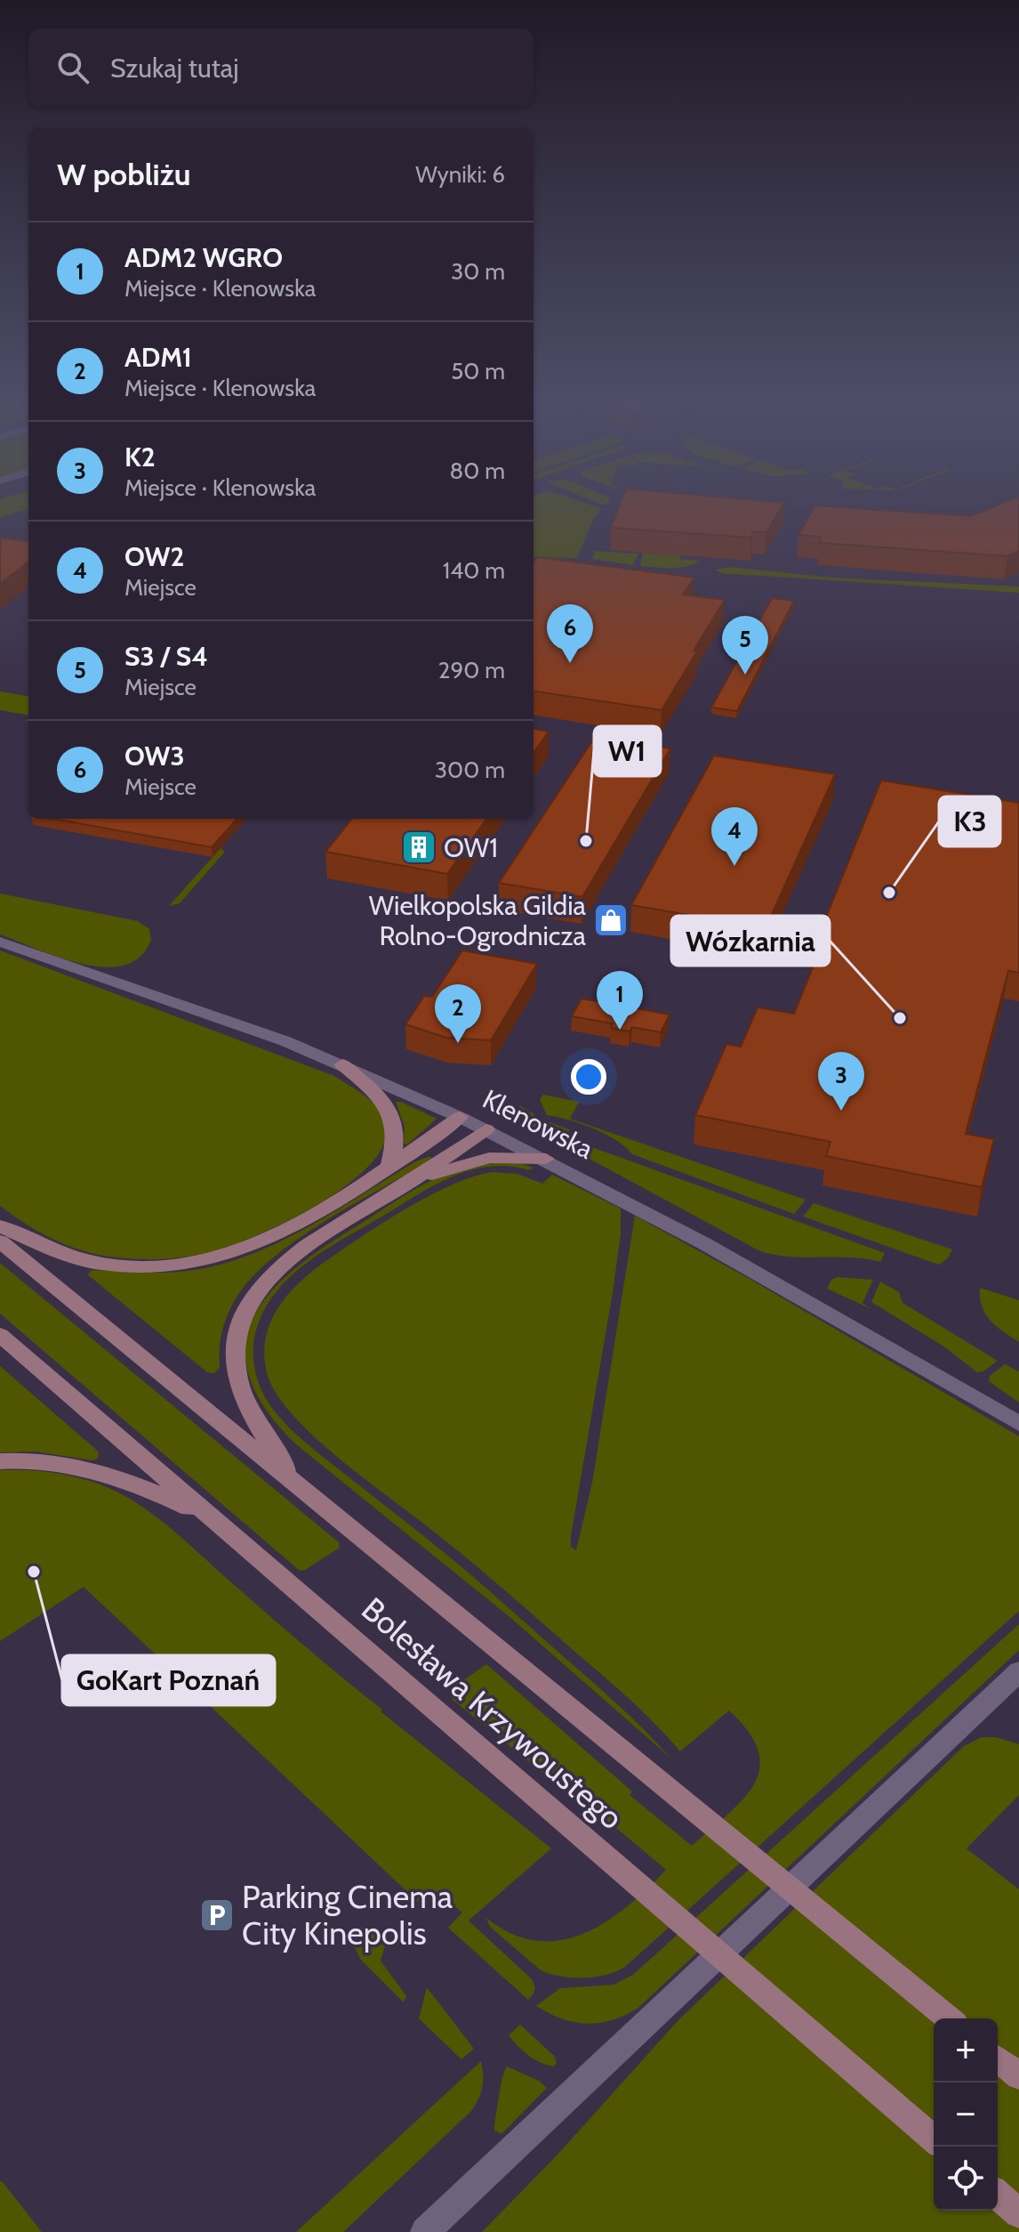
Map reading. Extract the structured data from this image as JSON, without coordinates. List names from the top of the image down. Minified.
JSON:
{"streets":{"main road":["Bolesława Krzywoustego"],"street":["Klenowska"]},"places":{"other":["W1","K3","Wózkarnia","GoKart Poznań"],"building":["OW1"],"shop":["Wielkopolska Gildia Rolno-Ogrodnicza"],"parking":["Parking Cinema City Kinepolis"]},"page":{"search":"Szukaj tutaj","heading":["W pobliżu","Wyniki: 6"],"list":[{"mark":"1","name":"ADM2 WGRO","note":"Miejsce · Klenowska","value":"30 m"},{"mark":"2","name":"ADM1","note":"Miejsce · Klenowska","value":"50 m"},{"mark":"3","name":"K2","note":"Miejsce · Klenowska","value":"80 m"},{"mark":"4","name":"OW2","note":"Miejsce","value":"140 m"},{"mark":"5","name":"S3 / S4","note":"Miejsce","value":"290 m"},{"mark":"6","name":"OW3","note":"Miejsce","value":"300 m"}],"pins":["6","5","4","1","2","3"],"map_buttons":["+","−"]}}
